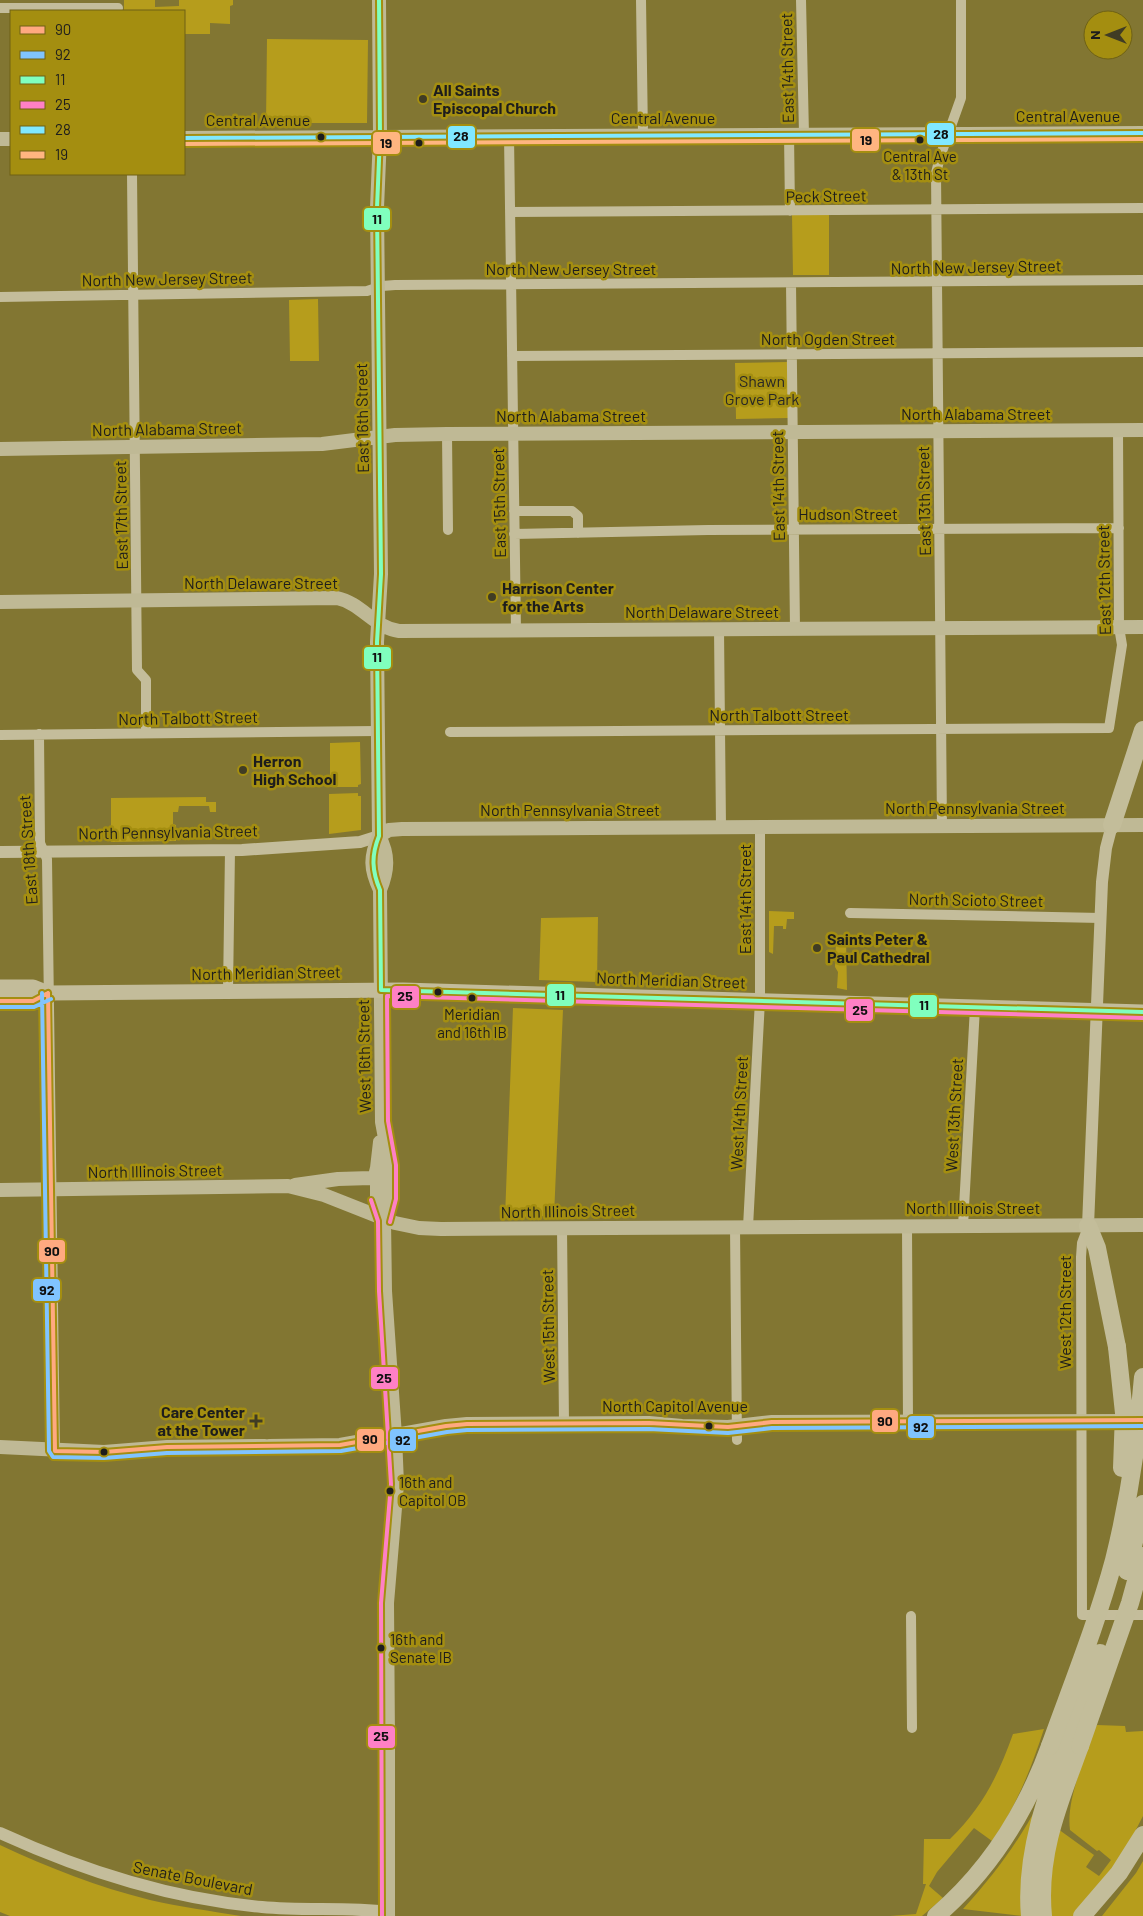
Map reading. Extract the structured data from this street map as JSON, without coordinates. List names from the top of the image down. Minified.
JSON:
{"streets":{"main road":["Central Avenue","North Alabama Street","East 16th Street","North Delaware Street","North Pennsylvania Street","North Meridian Street","West 16th Street","North Illinois Street","North Capitol Avenue"],"street":["East 14th Street","Peck Street","North New Jersey Street","North Ogden Street","East 13th Street","East 15th Street","Hudson Street","East 17th Street","East 12th Street","North Talbott Street","East 18th Street","North Scioto Street","West 14th Street","West 13th Street","West 12th Street","West 15th Street","Senate Boulevard"]},"crossings":[["East 14th Street","Central Avenue"],["East 14th Street","Peck Street"],["East 14th Street","North New Jersey Street"],["East 14th Street","North Ogden Street"],["East 14th Street","North Alabama Street"],["East 14th Street","Hudson Street"],["East 14th Street","North Delaware Street"],["East 14th Street","North Talbott Street"],["East 14th Street","North Pennsylvania Street"],["East 14th Street","North Meridian Street"],["East 14th Street","West 14th Street"],["Central Avenue","East 16th Street"],["Central Avenue","East 13th Street"],["Central Avenue","East 15th Street"],["Peck Street","East 13th Street"],["Peck Street","East 15th Street"],["North New Jersey Street","East 16th Street"],["North New Jersey Street","East 13th Street"],["North New Jersey Street","East 15th Street"],["North New Jersey Street","East 17th Street"],["North Ogden Street","East 13th Street"],["North Ogden Street","East 15th Street"],["North Alabama Street","East 16th Street"],["North Alabama Street","East 13th Street"],["North Alabama Street","East 15th Street"],["North Alabama Street","East 17th Street"],["North Alabama Street","East 12th Street"],["East 16th Street","North Delaware Street"],["East 16th Street","North Talbott Street"],["East 16th Street","North Pennsylvania Street"],["East 16th Street","North Meridian Street"],["East 16th Street","West 16th Street"],["East 13th Street","Hudson Street"],["East 13th Street","North Delaware Street"],["East 13th Street","North Talbott Street"],["East 13th Street","North Pennsylvania Street"],["East 15th Street","Hudson Street"],["East 15th Street","North Delaware Street"],["Hudson Street","East 12th Street"],["East 17th Street","North Delaware Street"],["East 17th Street","North Talbott Street"],["East 12th Street","North Delaware Street"],["East 12th Street","North Talbott Street"],["North Talbott Street","East 18th Street"],["North Pennsylvania Street","East 18th Street"],["East 18th Street","North Meridian Street"],["East 18th Street","North Illinois Street"],["East 18th Street","North Capitol Avenue"],["North Meridian Street","West 16th Street"],["North Meridian Street","West 14th Street"],["North Meridian Street","West 13th Street"],["North Meridian Street","West 12th Street"],["West 16th Street","North Illinois Street"],["West 16th Street","North Capitol Avenue"],["West 16th Street","Senate Boulevard"],["West 14th Street","North Illinois Street"],["West 14th Street","North Capitol Avenue"],["West 13th Street","North Illinois Street"],["North Illinois Street","West 12th Street"],["North Illinois Street","West 15th Street"],["West 12th Street","North Capitol Avenue"],["West 15th Street","North Capitol Avenue"]],"parks":["Shawn Grove Park"],"places":{"other":["All Saints Episcopal Church","Central Ave & 13th St","Harrison Center for the Arts","Herron High School","Saints Peter & Paul Cathedral","Meridian and 16th IB","16th and Capitol OB","16th and Senate IB"],"health":["Care Center at the Tower"]},"lines":["transit line 11","transit line 28","transit line 19","transit line 90","transit line 92","transit line 25"],"legend":["90","92","11","25","28","19"],"north":"left"}
